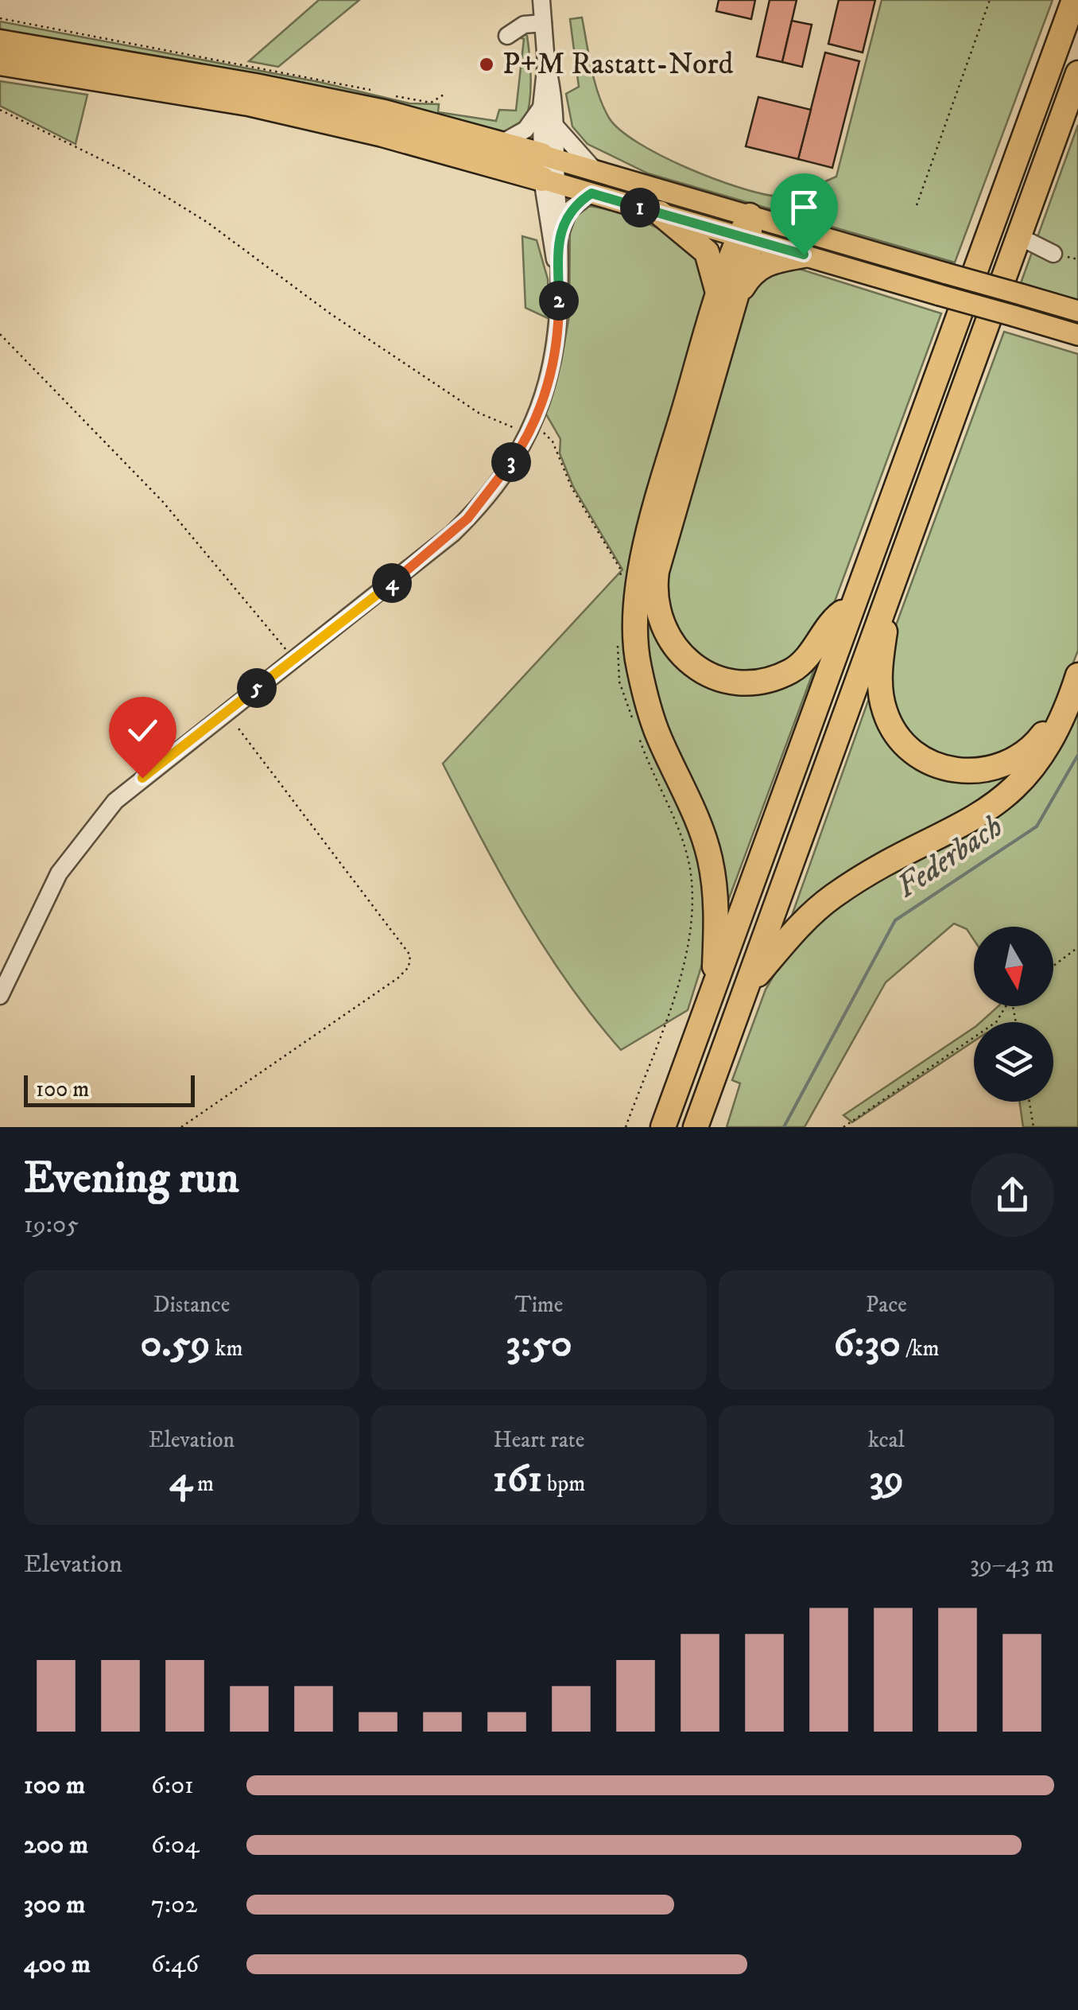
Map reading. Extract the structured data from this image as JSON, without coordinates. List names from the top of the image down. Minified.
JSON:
{"water":["Federbach"],"places":["P+M Rastatt-Nord"],"scale_bar":"100 m","north":"bottom","page":{"pins":["1","2","3","4","5"],"scale":"100 m","heading":["Evening run","19:05"],"stats":[["Distance","0.59 km"],["Time","3:50"],["Pace","6:30 /km"],["Elevation","4 m"],["Heart rate","161 bpm"],["kcal","39"]],"chart":["Elevation","39–43 m"],"list":[{"name":"100 m","note":"6:01"},{"name":"200 m","note":"6:04"},{"name":"300 m","note":"7:02"},{"name":"400 m","note":"6:46"}]}}
